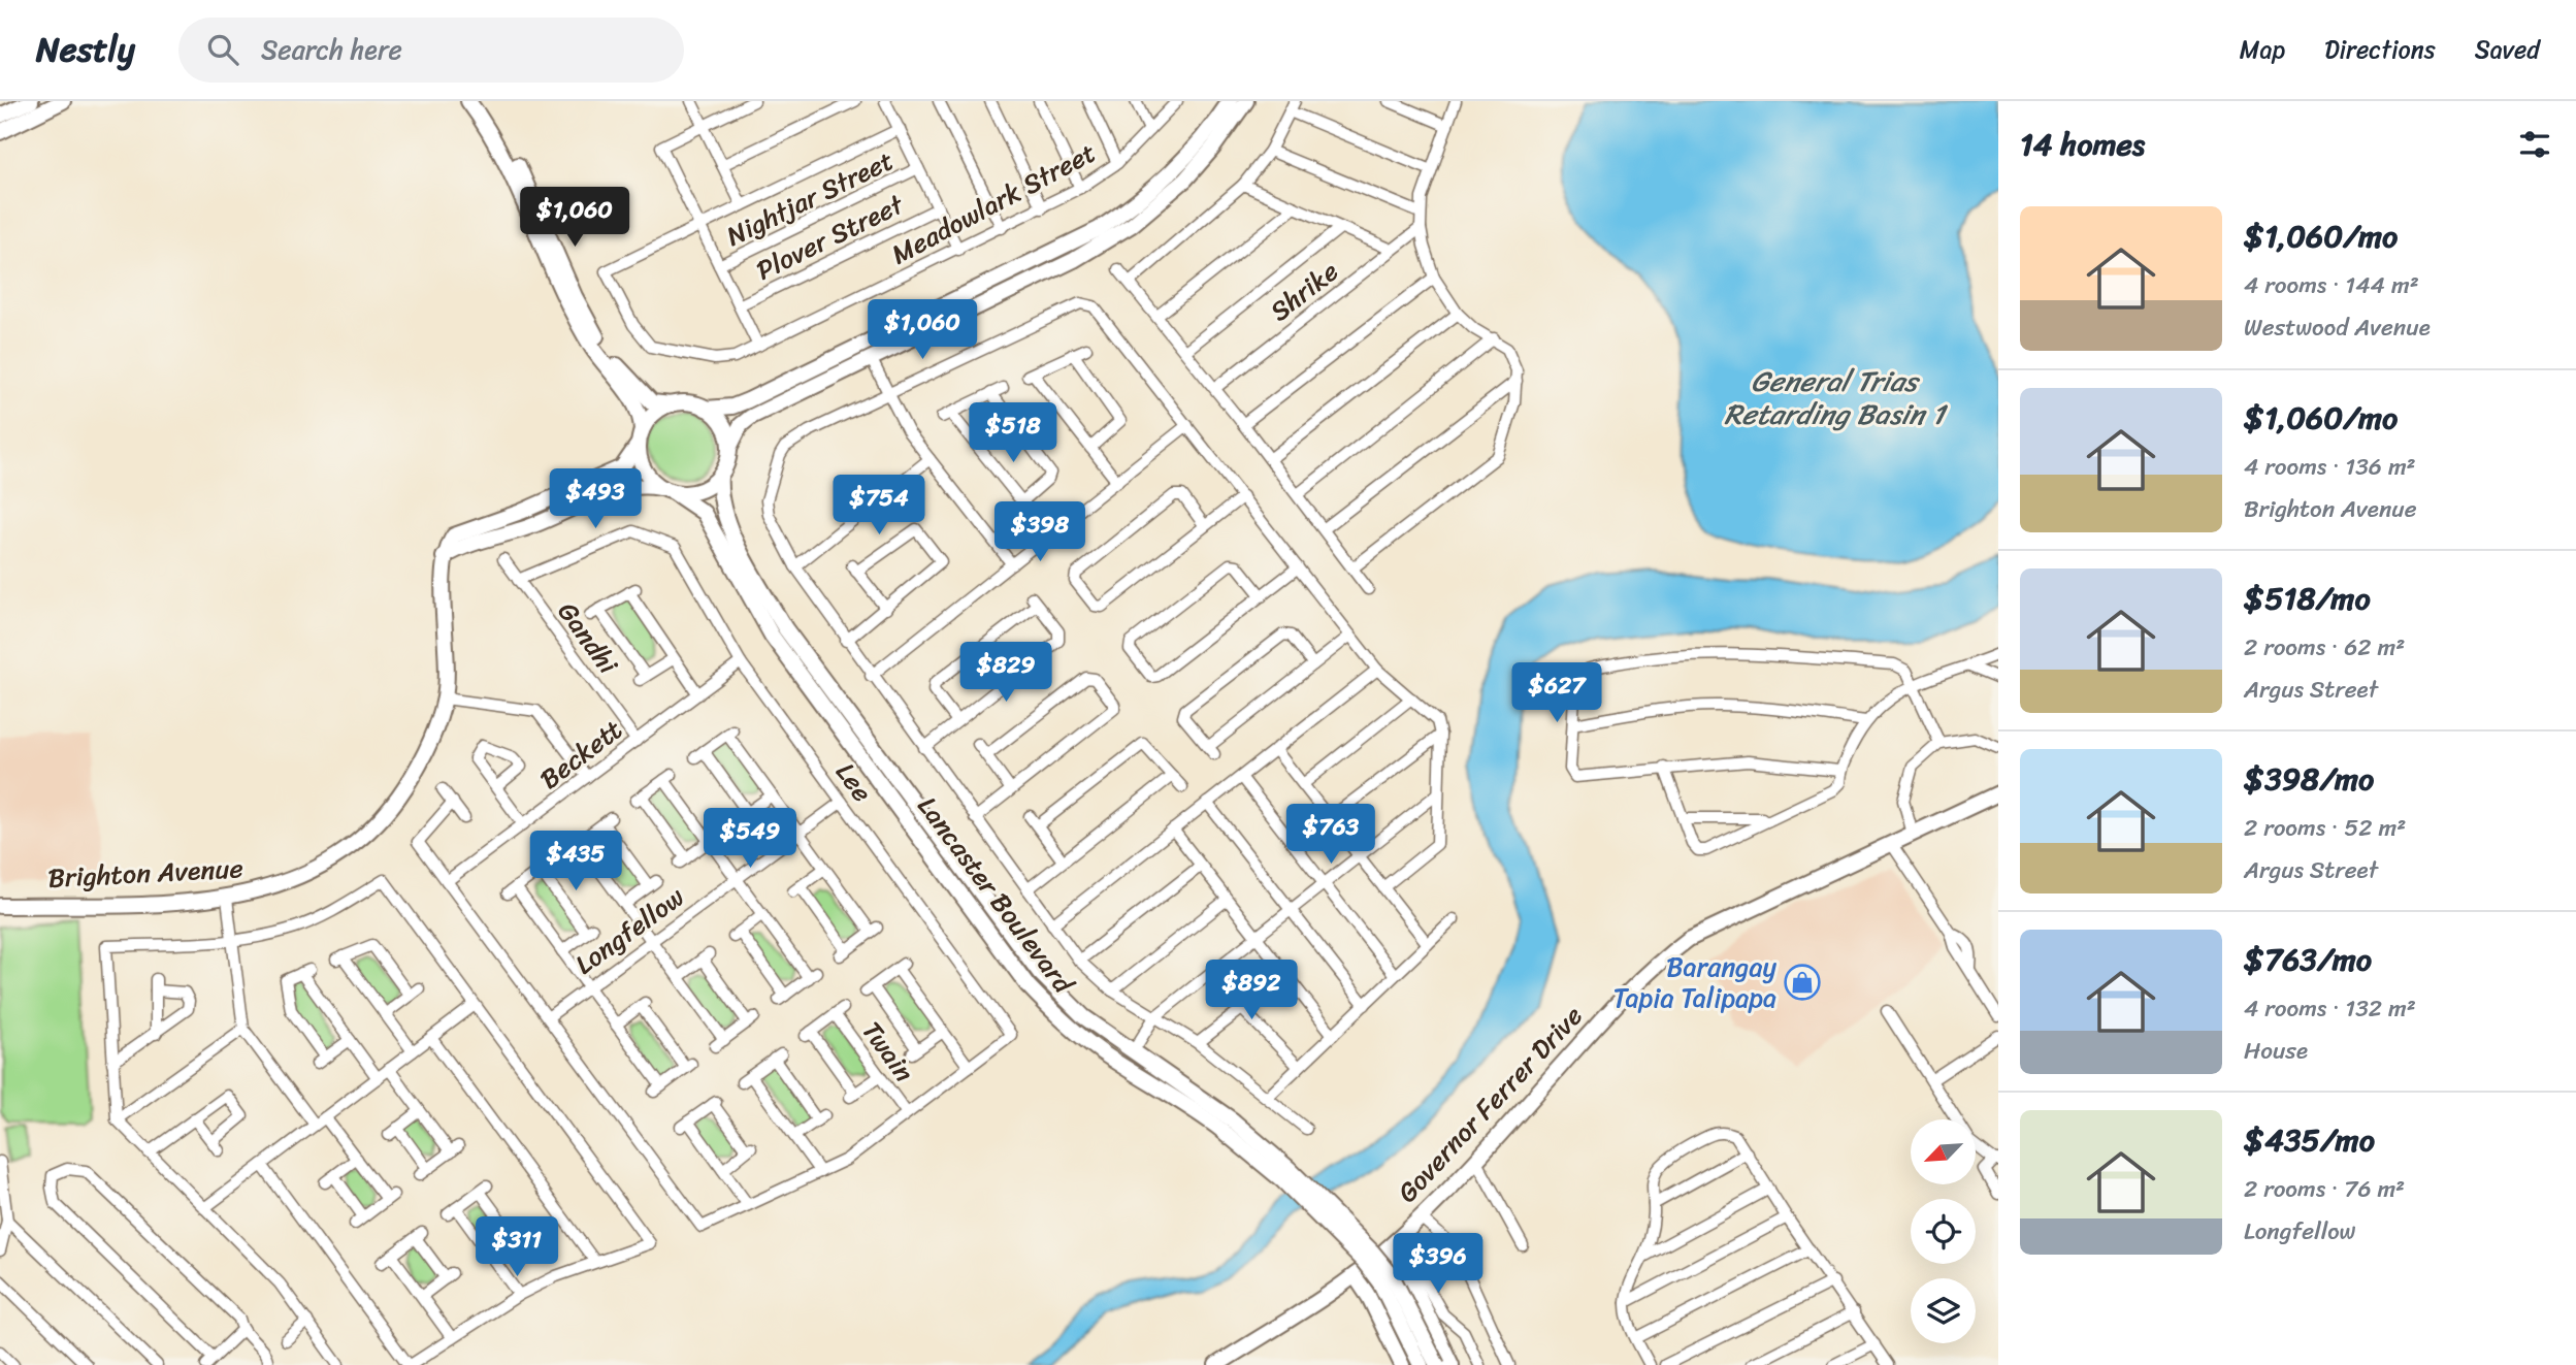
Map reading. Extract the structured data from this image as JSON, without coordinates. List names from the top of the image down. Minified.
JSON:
{"streets":{"main road":["Brighton Avenue","Lancaster Boulevard","Governor Ferrer Drive"],"street":["Nightjar Street","Meadowlark Street","Plover Street","Shrike","Gandhi","Beckett","Lee","Longfellow","Twain"]},"crossings":[["Gandhi","Beckett"],["Gandhi","Lee"],["Beckett","Lee"],["Lee","Longfellow"]],"water":["General Trias Retarding Basin 1"],"places":{"shop":["Barangay Tapia Talipapa"]},"north":"bottom left","page":{"header":"Nestly","search":"Search here","nav":["Map","Directions","Saved"],"heading":"14 homes","price":["$1,060","$1,060","$518","$493","$754","$398","$829","$627","$763","$549","$435","$892","$311","$396"],"list":[{"name":"$1,060/mo","note":"4 rooms · 144 m² · Westwood Avenue"},{"name":"$1,060/mo","note":"4 rooms · 136 m² · Brighton Avenue"},{"name":"$518/mo","note":"2 rooms · 62 m² · Argus Street"},{"name":"$398/mo","note":"2 rooms · 52 m² · Argus Street"},{"name":"$763/mo","note":"4 rooms · 132 m² · House"},{"name":"$435/mo","note":"2 rooms · 76 m² · Longfellow"}]}}
